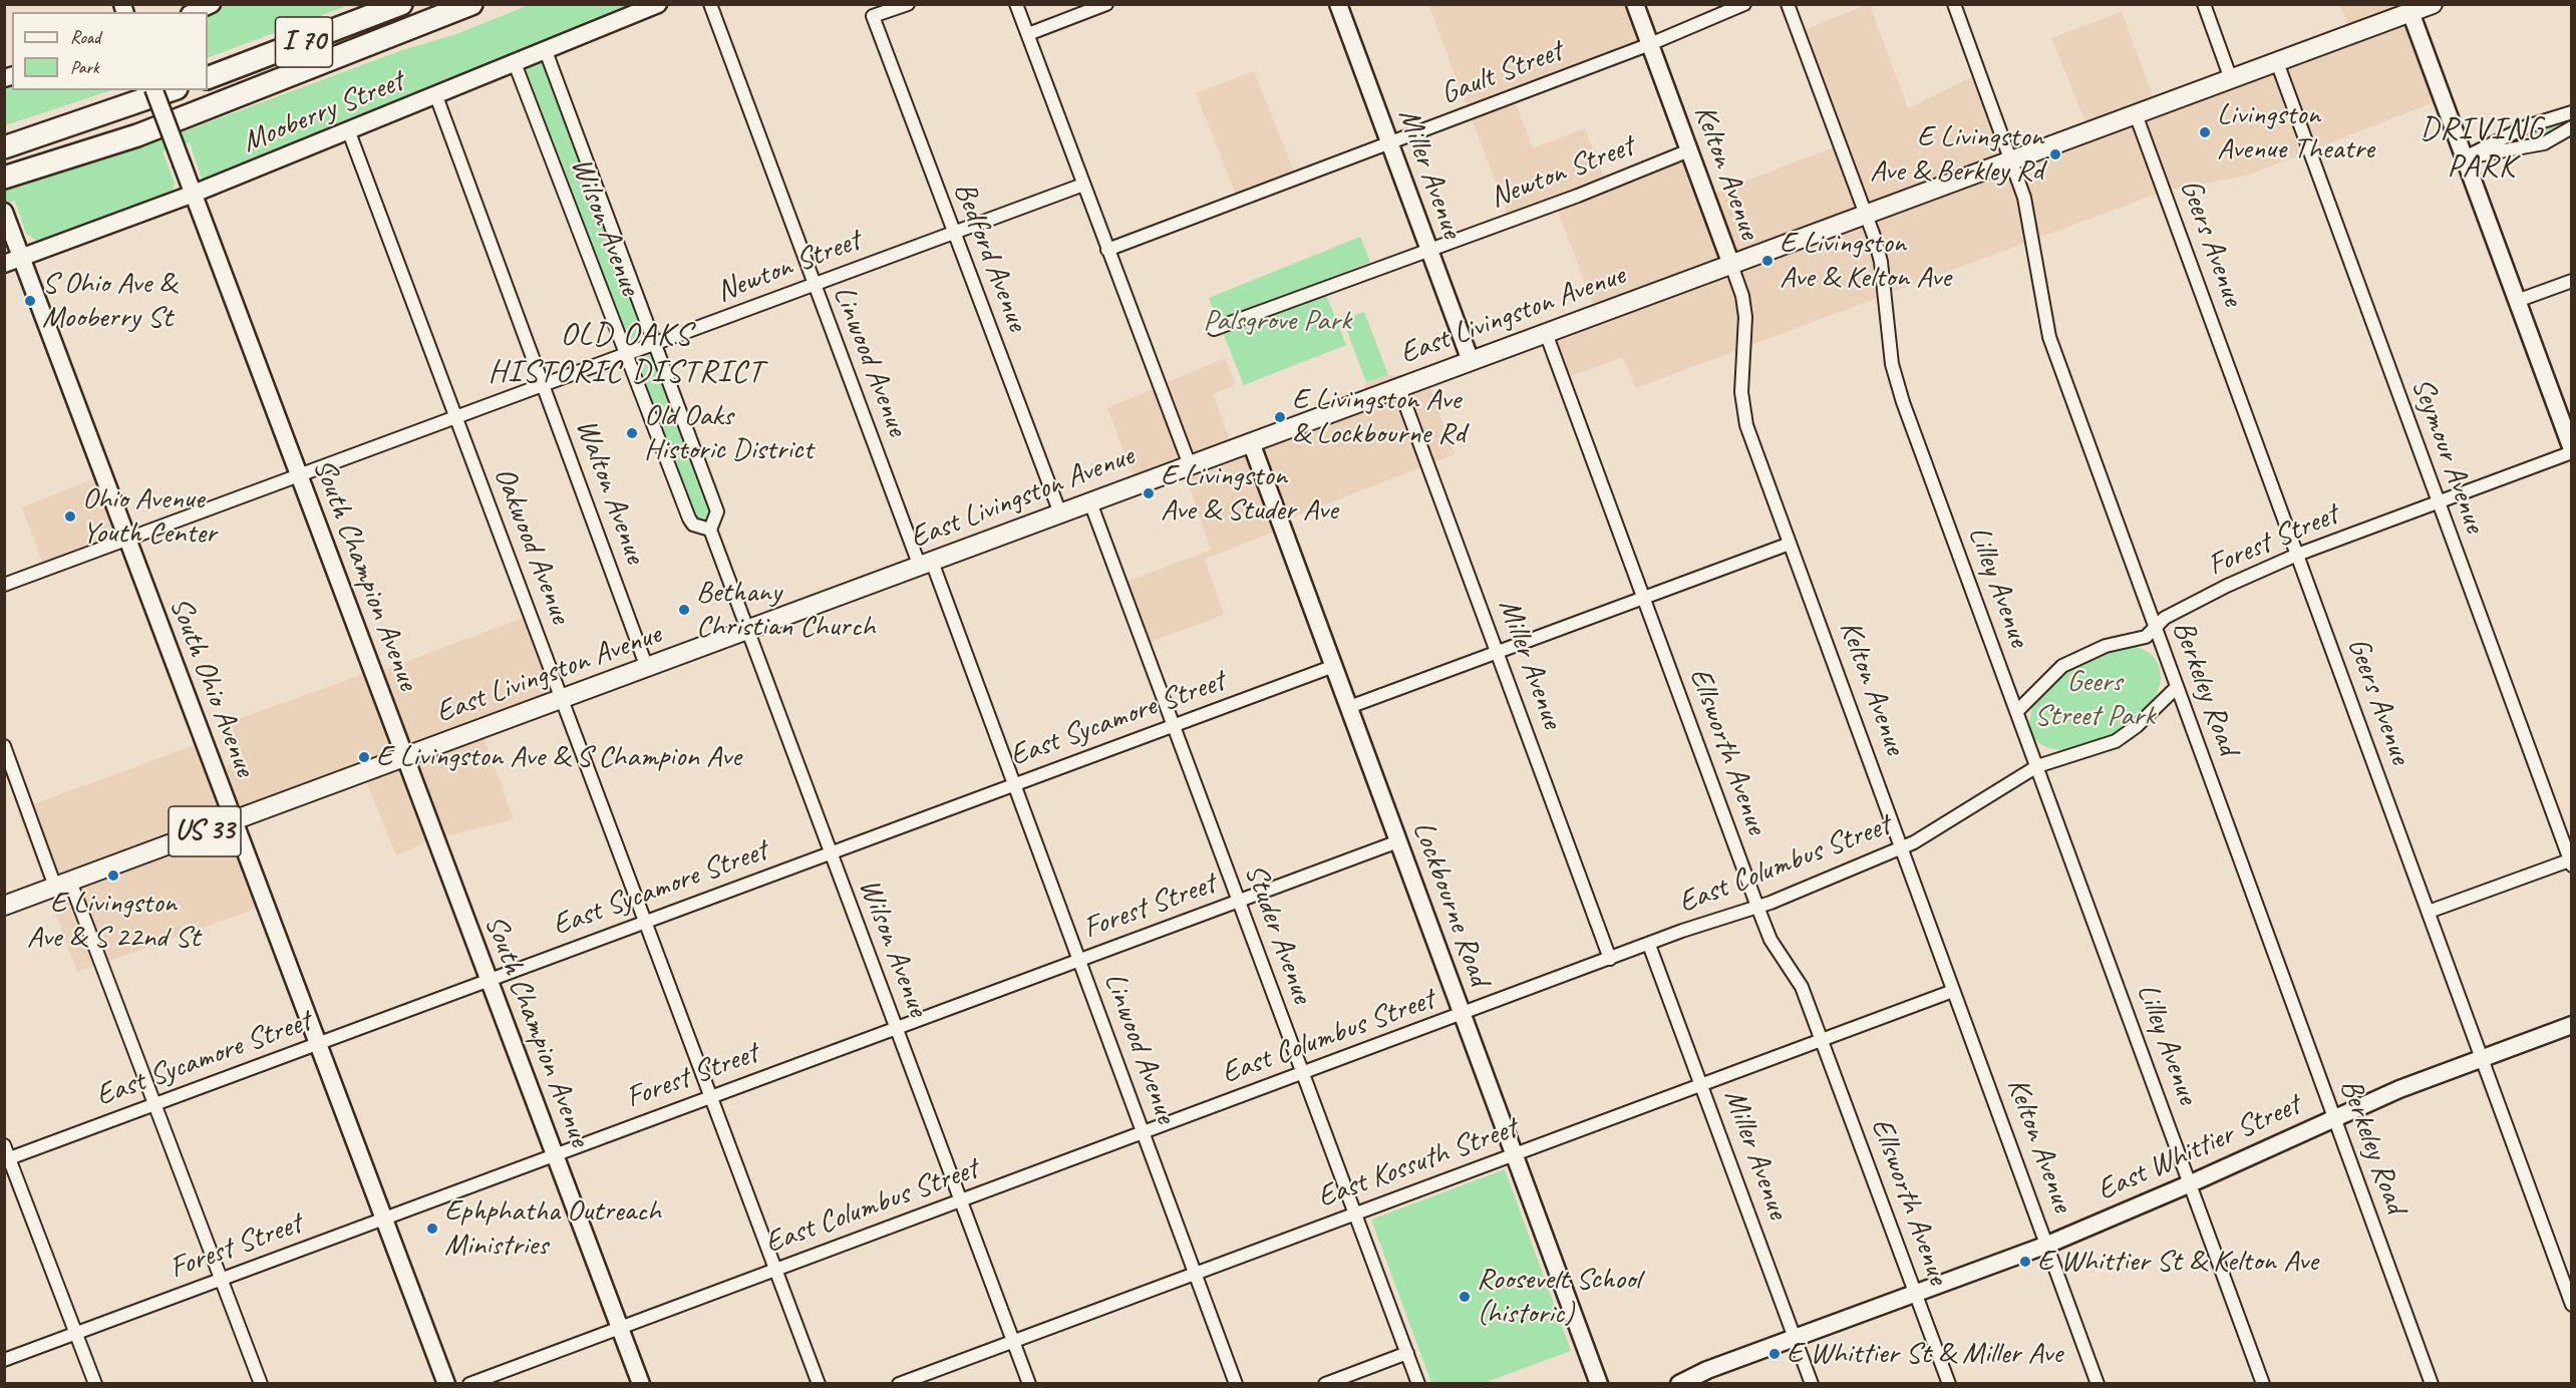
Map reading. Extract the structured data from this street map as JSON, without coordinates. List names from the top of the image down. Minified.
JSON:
{"streets":{"highway":["I 70"],"main road":["East Livingston Avenue","US 33"],"street":["Gault Street","Mooberry Street","Newton Street","Kelton Avenue","Miller Avenue","Wilson Avenue","Geers Avenue","Bedford Avenue","Linwood Avenue","Seymour Avenue","Walton Avenue","Forest Street","Oakwood Avenue","South Champion Avenue","Lilley Avenue","South Ohio Avenue","Berkeley Road","East Sycamore Street","Ellsworth Avenue","East Columbus Street","Lockbourne Road","Studer Avenue","East Whittier Street","East Kossuth Street"]},"crossings":[["Gault Street","Kelton Avenue"],["Gault Street","Miller Avenue"],["Mooberry Street","Wilson Avenue"],["Mooberry Street","Walton Avenue"],["Mooberry Street","Oakwood Avenue"],["Mooberry Street","South Champion Avenue"],["Mooberry Street","South Ohio Avenue"],["Newton Street","Kelton Avenue"],["Newton Street","Miller Avenue"],["Newton Street","Wilson Avenue"],["Newton Street","Bedford Avenue"],["Newton Street","Linwood Avenue"],["Newton Street","Walton Avenue"],["Newton Street","Oakwood Avenue"],["Newton Street","South Champion Avenue"],["Newton Street","South Ohio Avenue"],["Kelton Avenue","East Livingston Avenue"],["Kelton Avenue","East Columbus Street"],["Kelton Avenue","East Whittier Street"],["Kelton Avenue","East Kossuth Street"],["Miller Avenue","East Livingston Avenue"],["Miller Avenue","East Columbus Street"],["Miller Avenue","East Whittier Street"],["Miller Avenue","East Kossuth Street"],["Wilson Avenue","East Livingston Avenue"],["Wilson Avenue","Forest Street"],["Wilson Avenue","East Sycamore Street"],["Wilson Avenue","East Columbus Street"],["Wilson Avenue","East Kossuth Street"],["Geers Avenue","East Livingston Avenue"],["Geers Avenue","Forest Street"],["Geers Avenue","East Whittier Street"],["Bedford Avenue","East Livingston Avenue"],["East Livingston Avenue","Linwood Avenue"],["East Livingston Avenue","Seymour Avenue"],["East Livingston Avenue","Walton Avenue"],["East Livingston Avenue","Oakwood Avenue"],["East Livingston Avenue","South Champion Avenue"],["East Livingston Avenue","Lilley Avenue"],["East Livingston Avenue","South Ohio Avenue"],["East Livingston Avenue","Berkeley Road"],["East Livingston Avenue","Ellsworth Avenue"],["East Livingston Avenue","Lockbourne Road"],["East Livingston Avenue","Studer Avenue"],["Linwood Avenue","Forest Street"],["Linwood Avenue","East Sycamore Street"],["Linwood Avenue","East Columbus Street"],["Linwood Avenue","East Kossuth Street"],["Seymour Avenue","Forest Street"],["Forest Street","Oakwood Avenue"],["Forest Street","South Champion Avenue"],["Forest Street","Lilley Avenue"],["Forest Street","South Ohio Avenue"],["Forest Street","Berkeley Road"],["Forest Street","Lockbourne Road"],["Forest Street","Studer Avenue"],["Oakwood Avenue","East Sycamore Street"],["Oakwood Avenue","East Columbus Street"],["South Champion Avenue","East Sycamore Street"],["South Champion Avenue","East Columbus Street"],["Lilley Avenue","East Columbus Street"],["Lilley Avenue","East Whittier Street"],["South Ohio Avenue","East Sycamore Street"],["Berkeley Road","East Columbus Street"],["Berkeley Road","East Whittier Street"],["East Sycamore Street","Lockbourne Road"],["East Sycamore Street","Studer Avenue"],["Ellsworth Avenue","East Columbus Street"],["Ellsworth Avenue","East Whittier Street"],["Ellsworth Avenue","East Kossuth Street"],["East Columbus Street","Lockbourne Road"],["East Columbus Street","Studer Avenue"],["Lockbourne Road","East Kossuth Street"],["Studer Avenue","East Kossuth Street"]],"districts":["DRIVING PARK","OLD OAKS HISTORIC DISTRICT"],"parks":["Palsgrove Park","Geers Street Park"],"places":["Livingston Avenue Theatre","E Livingston Ave & Berkley Rd","E Livingston Ave & Kelton Ave","S Ohio Ave & Mooberry St","E Livingston Ave & Lockbourne Rd","Old Oaks Historic District","E Livingston Ave & Studer Ave","Ohio Avenue Youth Center","Bethany Christian Church","E Livingston Ave & S Champion Ave","E Livingston Ave & S 22nd St","Ephphatha Outreach Ministries","E Whittier St & Kelton Ave","Roosevelt School (historic)","E Whittier St & Miller Ave"],"legend":["Road","Park"]}
